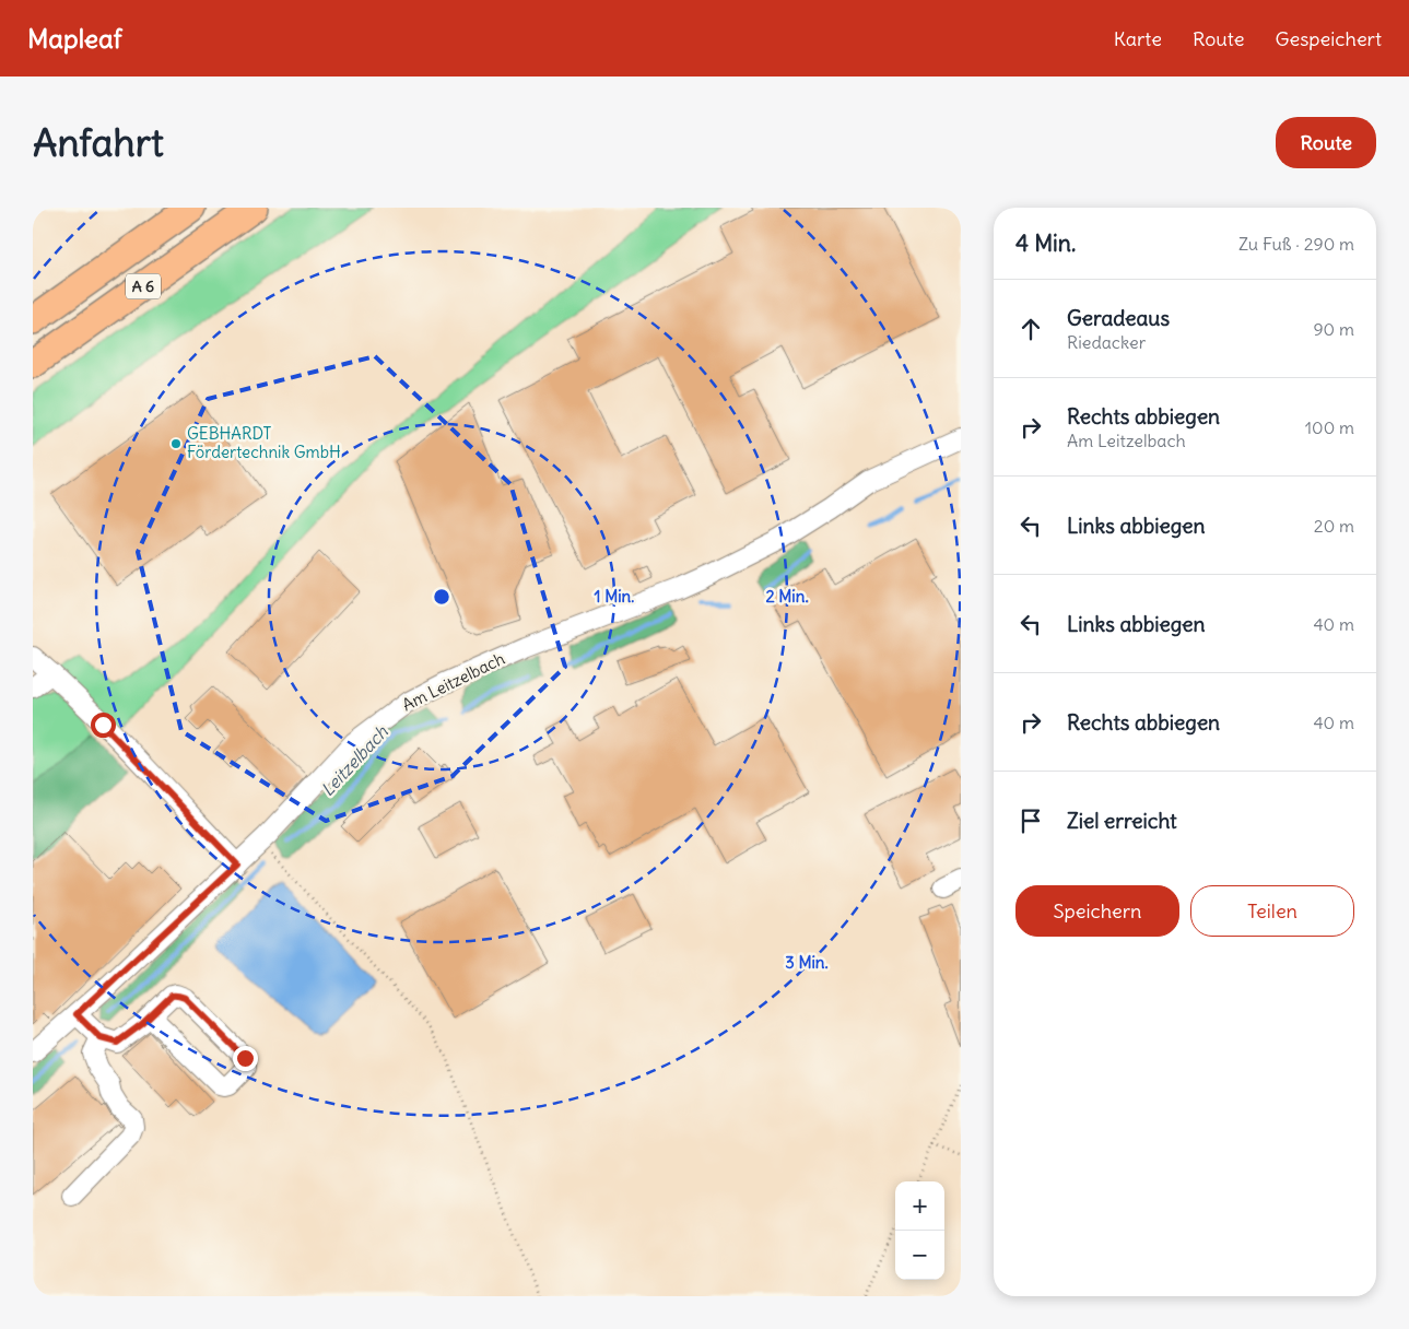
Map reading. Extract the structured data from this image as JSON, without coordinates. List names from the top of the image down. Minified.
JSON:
{"streets":{"highway":["A 6"],"street":["Am Leitzelbach"]},"water":["Leitzelbach"],"places":["GEBHARDT Fördertechnik GmbH"],"page":{"header":"Mapleaf","nav":["Karte","Route","Gespeichert"],"buttons":["Route",["Speichern","Teilen"]],"title":"Anfahrt","heading":["4 Min.","Zu Fuß · 290 m"],"list":[["Geradeaus","Riedacker","90 m"],["Rechts abbiegen","Am Leitzelbach","100 m"],["Links abbiegen","20 m"],["Links abbiegen","40 m"],["Rechts abbiegen","40 m"],"Ziel erreicht"],"map_buttons":["+","−"]},"rings":["1 Min.","2 Min.","3 Min."]}
